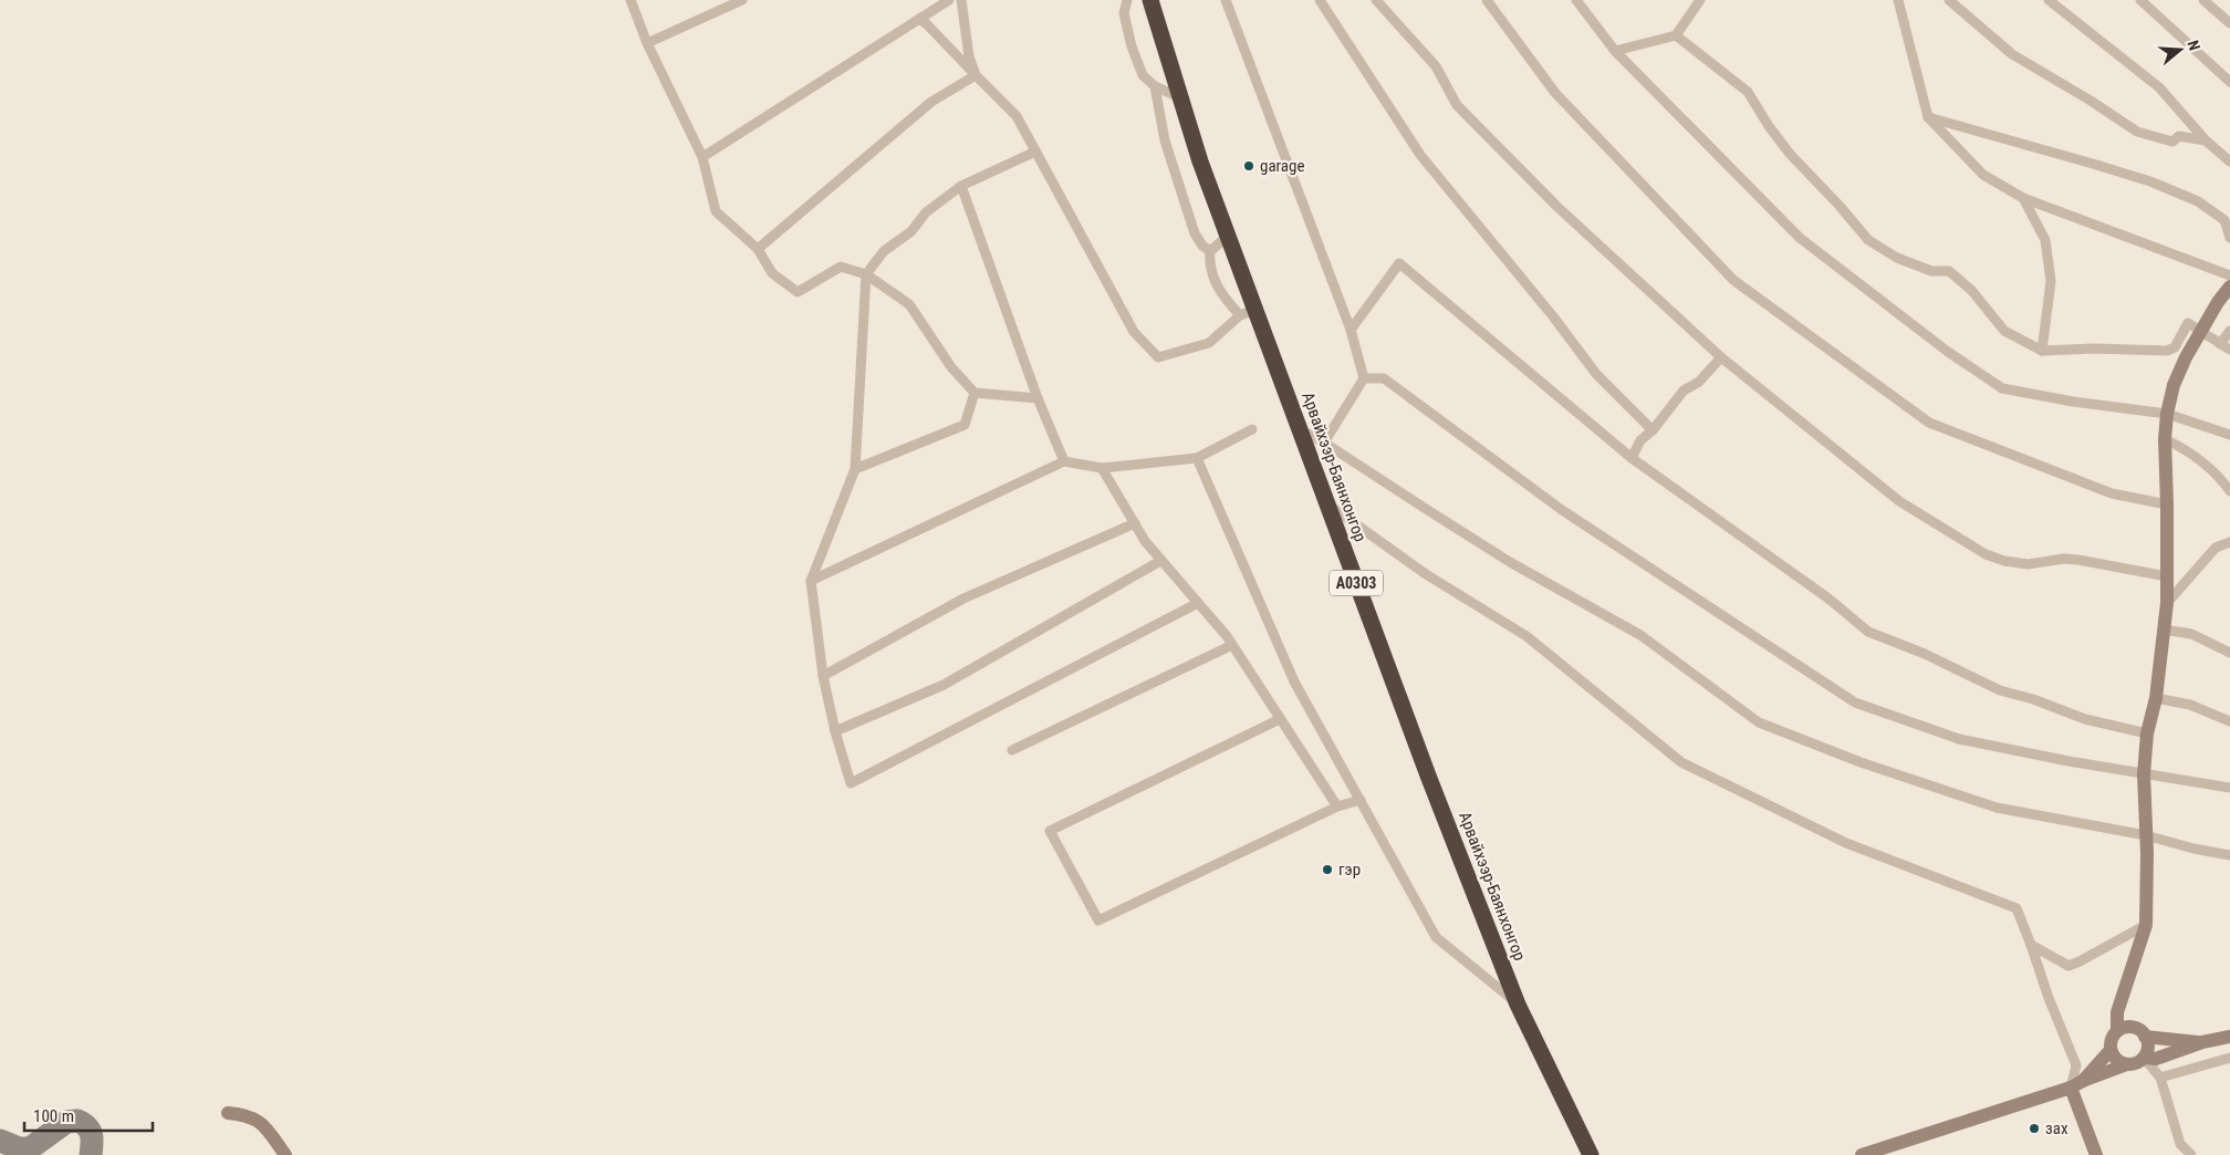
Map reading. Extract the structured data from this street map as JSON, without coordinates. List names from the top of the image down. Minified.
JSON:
{"streets":{"highway":["Арвайхээр-Баянхонгор","A0303"]},"places":["garage","гэр","зах"],"scale_bar":"100 m","north":"right"}
